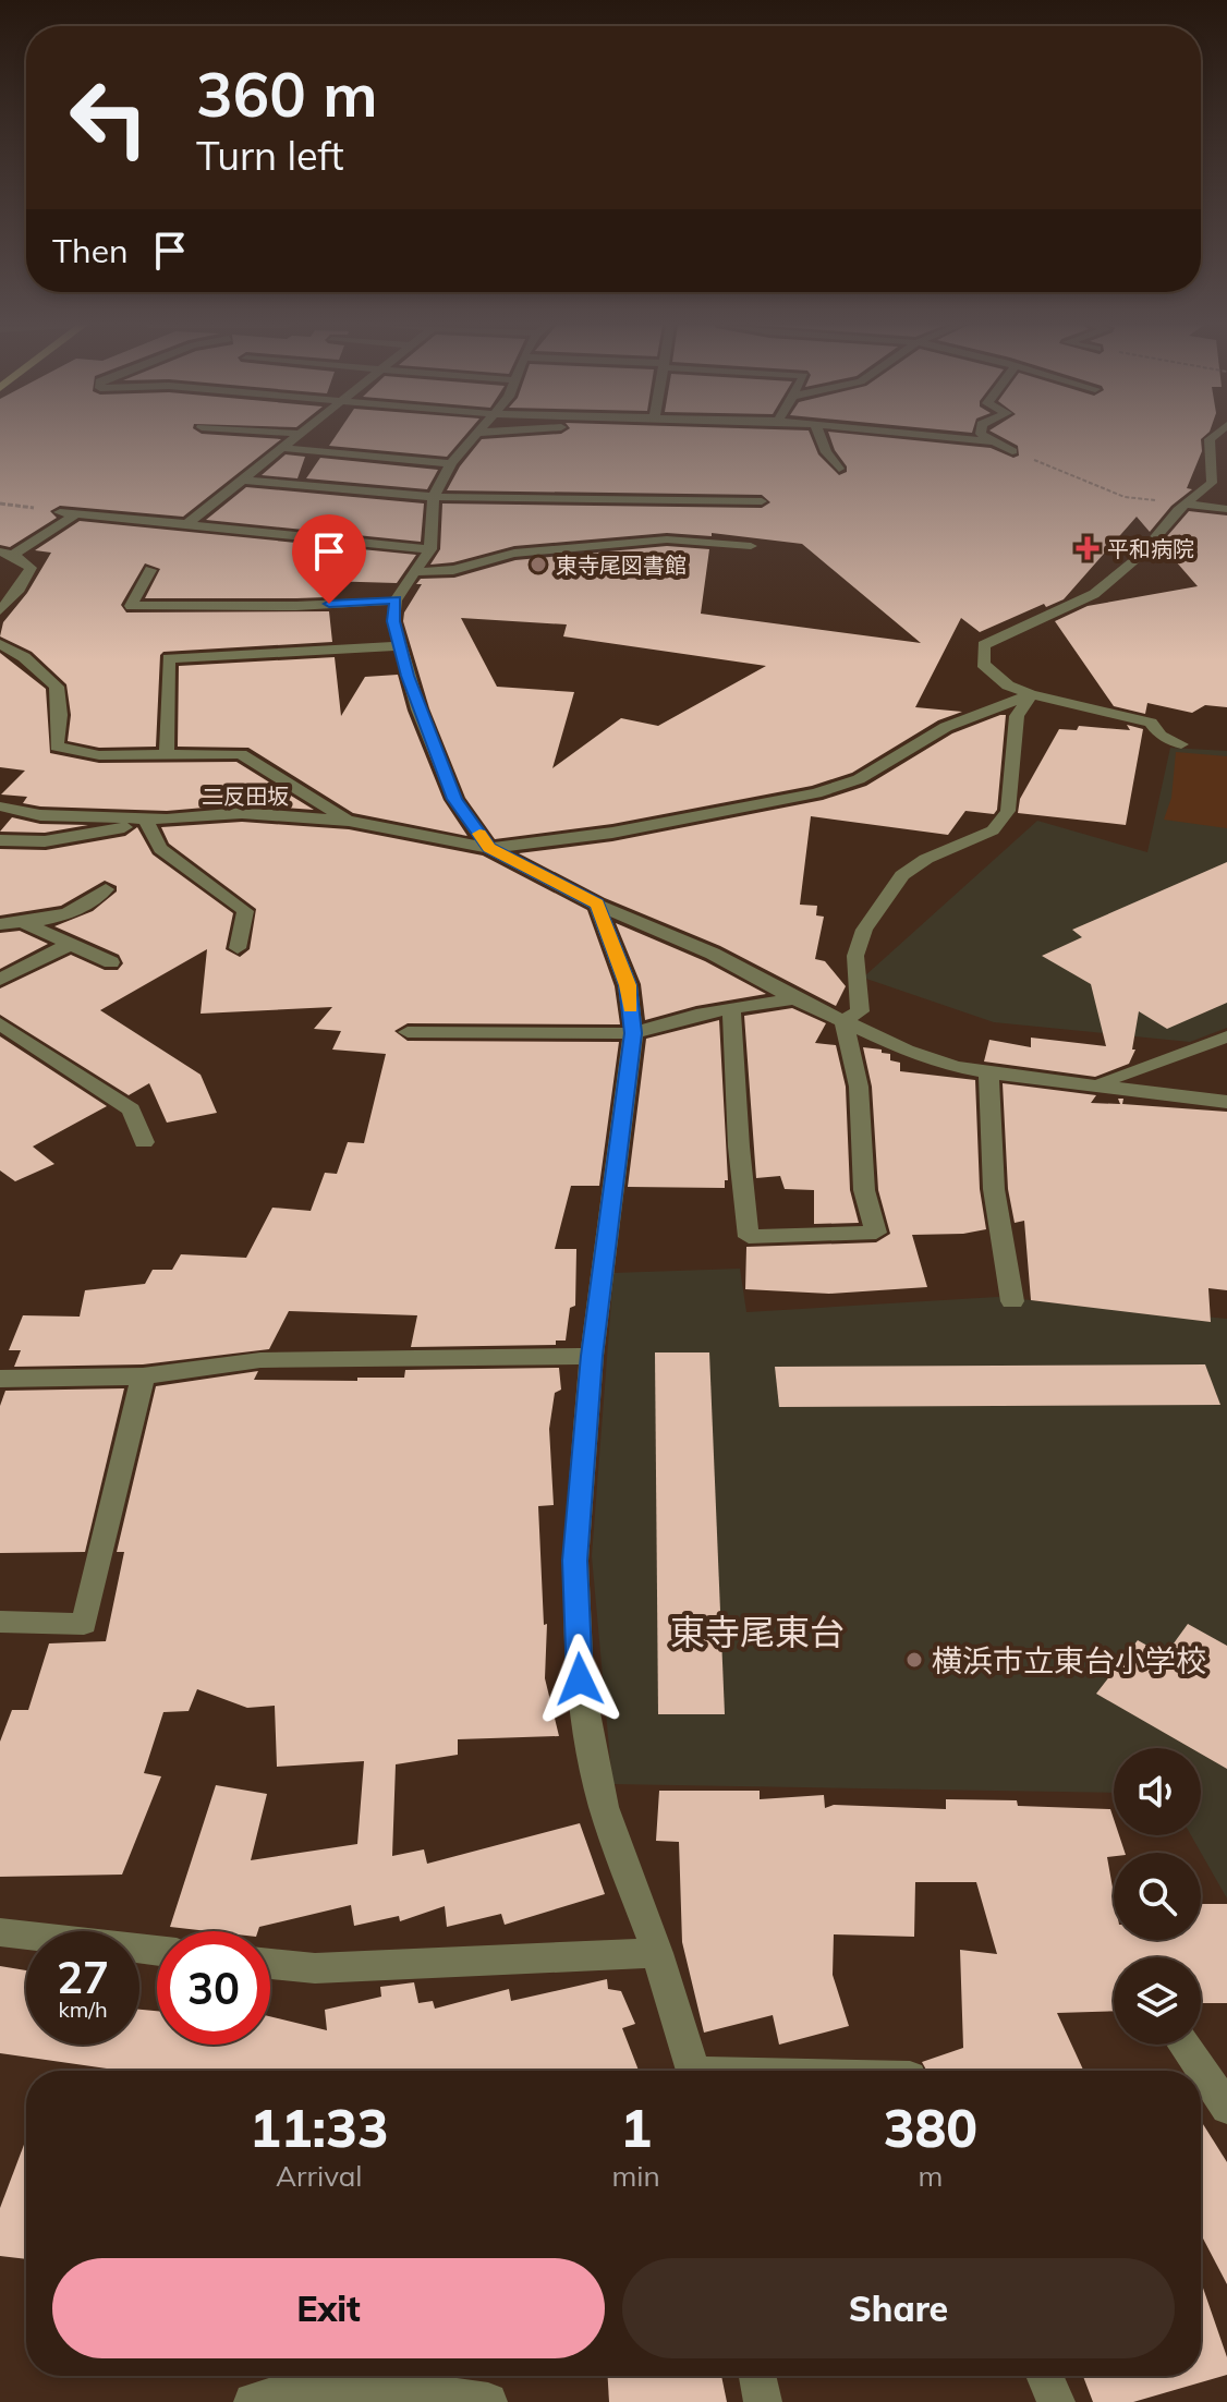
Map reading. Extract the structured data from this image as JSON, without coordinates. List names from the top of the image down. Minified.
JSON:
{"streets":{"street":["二反田坂"]},"districts":["東寺尾東台"],"places":{"health":["平和病院"],"other":["東寺尾図書館","横浜市立東台小学校"]},"page":{"turn":["360 m","Turn left"],"then":"Then","speed":"27 km/h","limit":"30","eta":["11:33","Arrival","1","min","380","m"],"buttons":["Exit","Share"]}}
